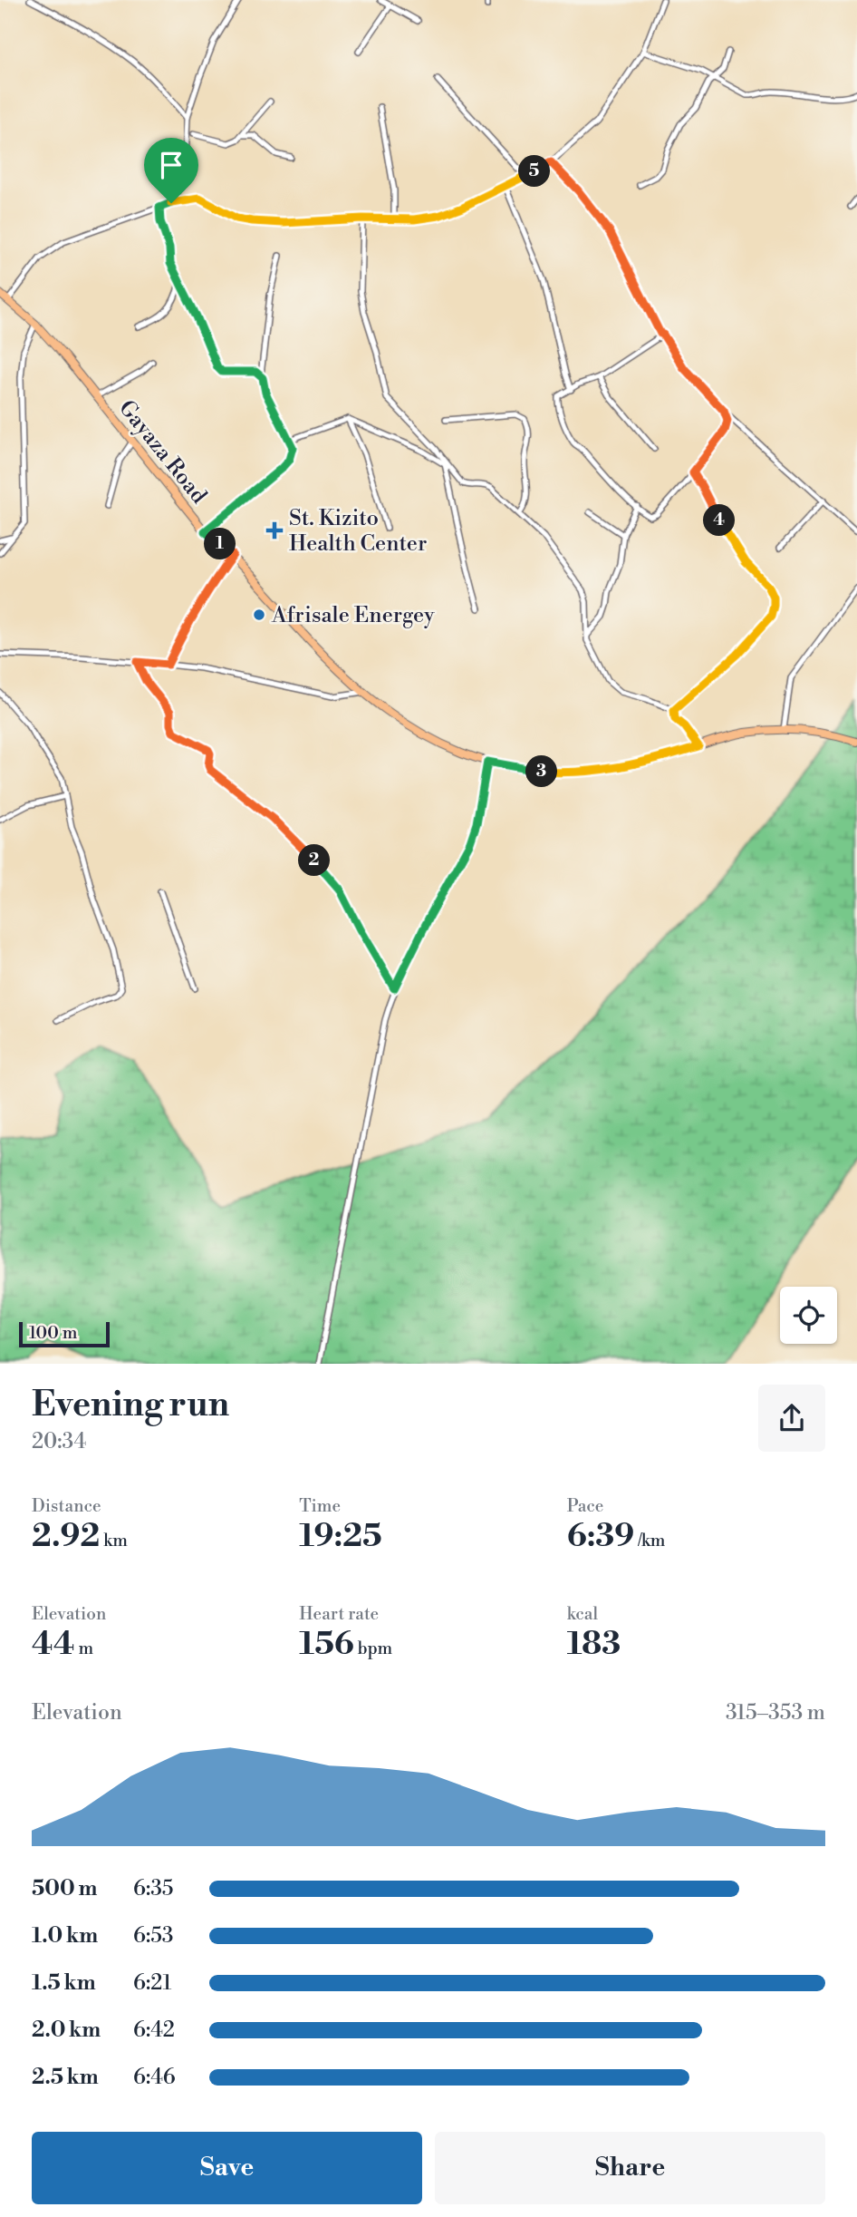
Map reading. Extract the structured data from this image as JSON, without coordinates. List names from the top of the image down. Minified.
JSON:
{"streets":{"main road":["Gayaza Road"]},"places":{"health":["St. Kizito Health Center"],"other":["Afrisale Energey"]},"scale_bar":"100 m","page":{"pins":["5","4","1","3","2"],"scale":"100 m","heading":["Evening run","20:34"],"stats":[["Distance","2.92 km"],["Time","19:25"],["Pace","6:39 /km"],["Elevation","44 m"],["Heart rate","156 bpm"],["kcal","183"]],"chart":["Elevation","315–353 m"],"list":[{"name":"500 m","note":"6:35"},{"name":"1.0 km","note":"6:53"},{"name":"1.5 km","note":"6:21"},{"name":"2.0 km","note":"6:42"},{"name":"2.5 km","note":"6:46"}],"buttons":["Save","Share"]}}
